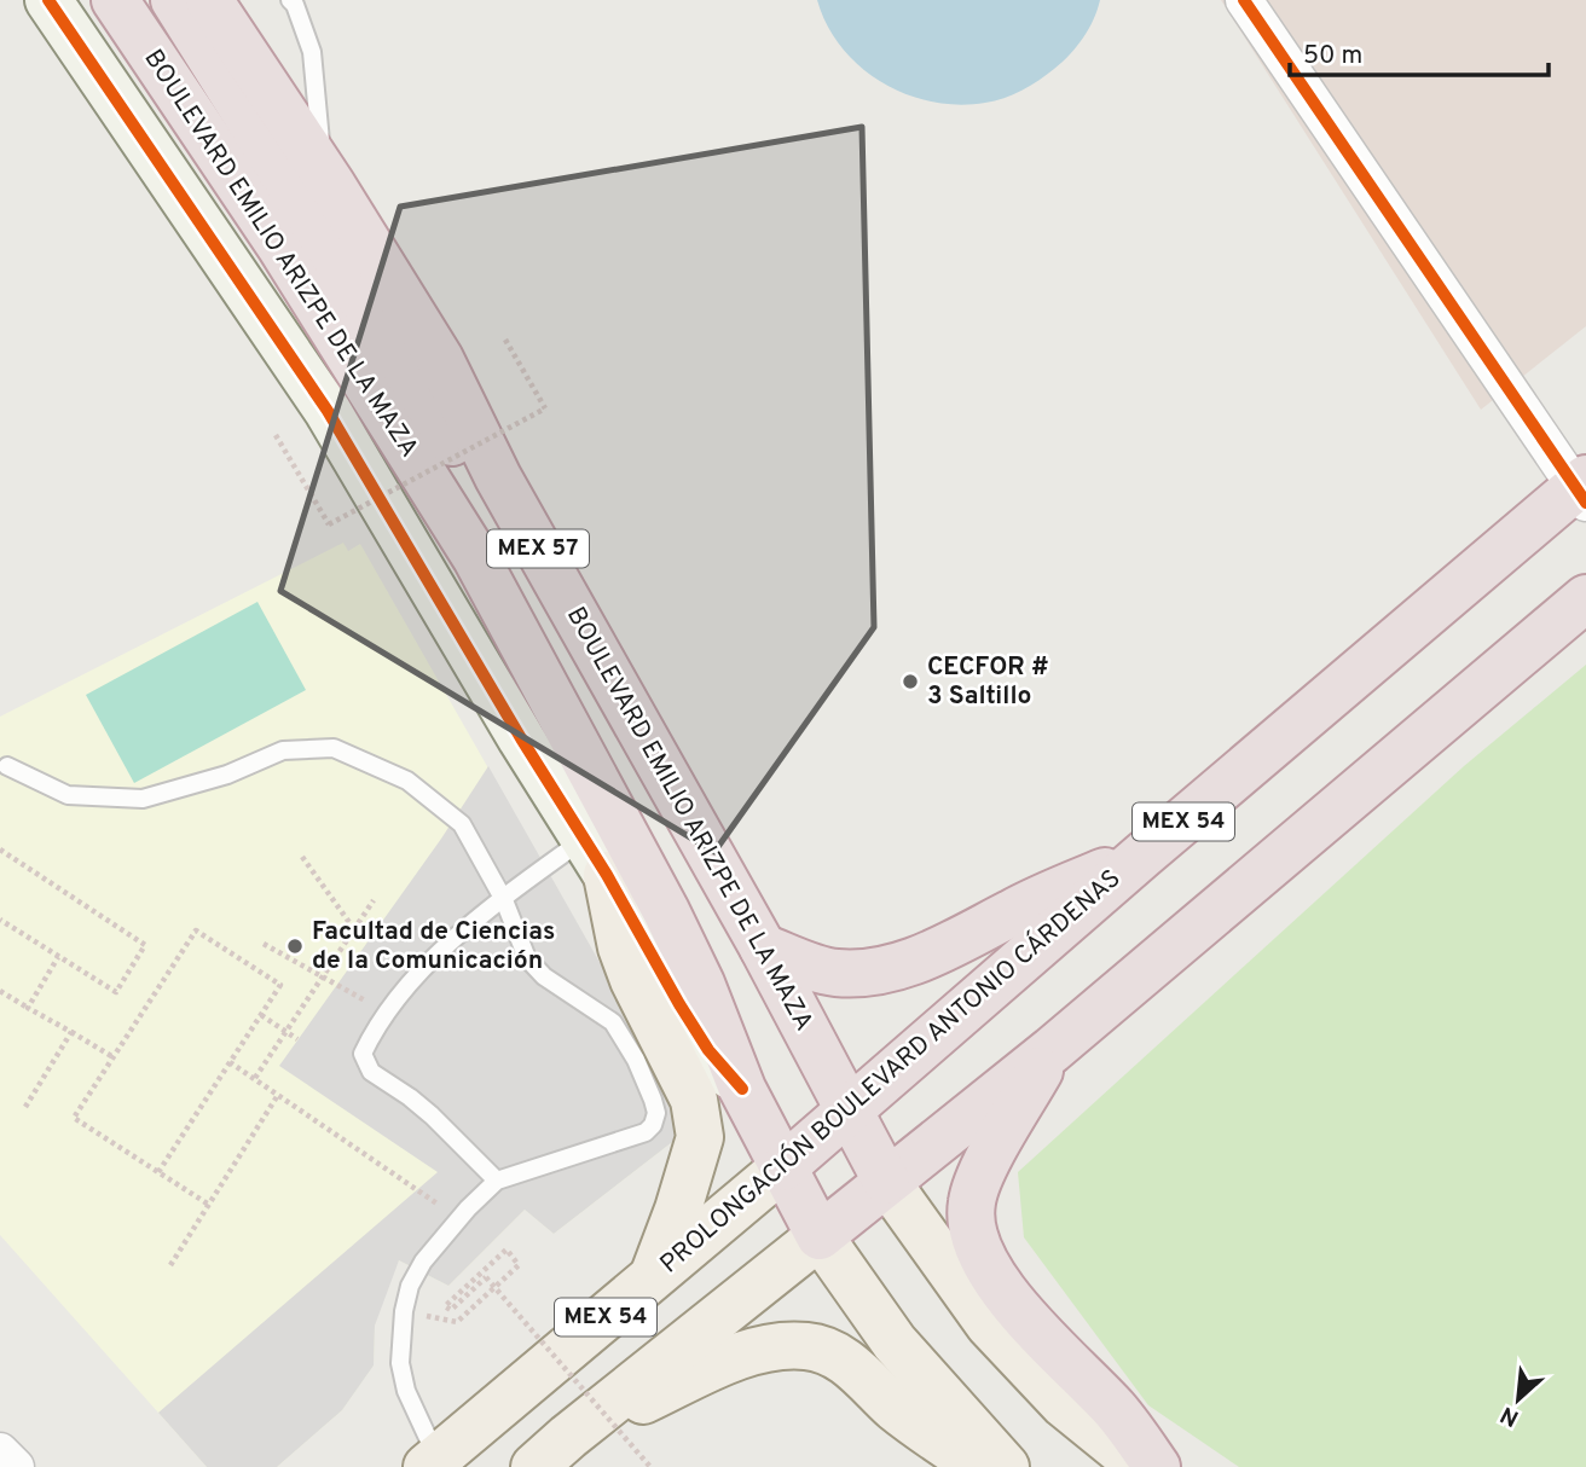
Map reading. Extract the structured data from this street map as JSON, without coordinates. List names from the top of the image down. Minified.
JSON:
{"streets":{"highway":["BOULEVARD EMILIO ARIZPE DE LA MAZA","MEX 57","MEX 54","PROLONGACIÓN BOULEVARD ANTONIO CÁRDENAS"]},"crossings":[["BOULEVARD EMILIO ARIZPE DE LA MAZA","MEX 54"],["BOULEVARD EMILIO ARIZPE DE LA MAZA","PROLONGACIÓN BOULEVARD ANTONIO CÁRDENAS"]],"places":["CECFOR # 3 Saltillo","Facultad de Ciencias de la Comunicación"],"scale_bar":"50 m","north":"bottom left"}
